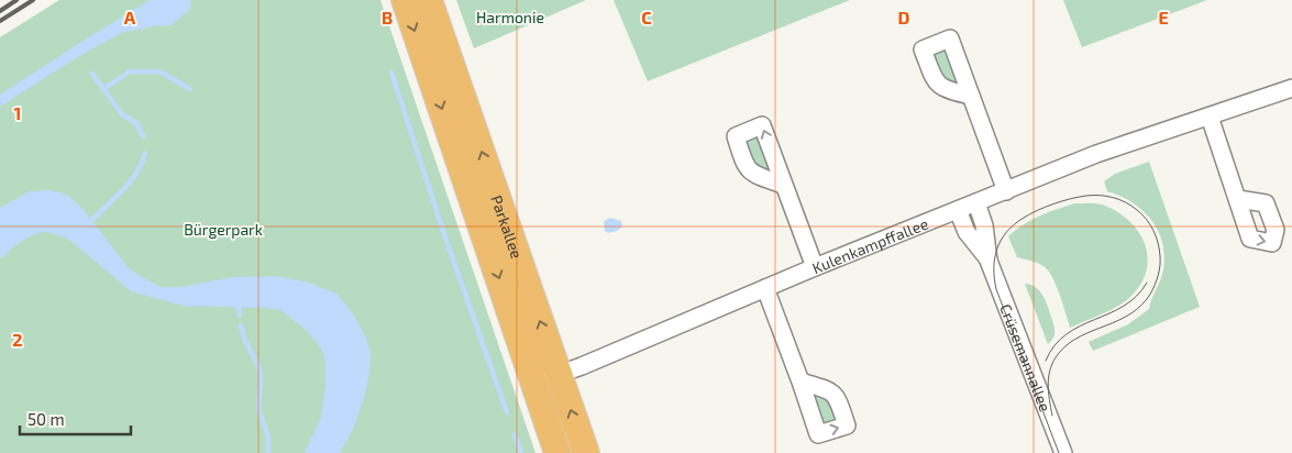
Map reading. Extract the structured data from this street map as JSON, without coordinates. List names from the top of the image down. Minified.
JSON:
{"streets":{"main road":["Parkallee"],"street":["Kulenkampffallee","Crüsemannallee"]},"crossings":[["Parkallee","Kulenkampffallee"],["Kulenkampffallee","Crüsemannallee"]],"parks":["Harmonie","Bürgerpark"],"scale_bar":"50 m","grid":{"columns":["A","B","C","D","E"],"rows":["1","2"]}}
